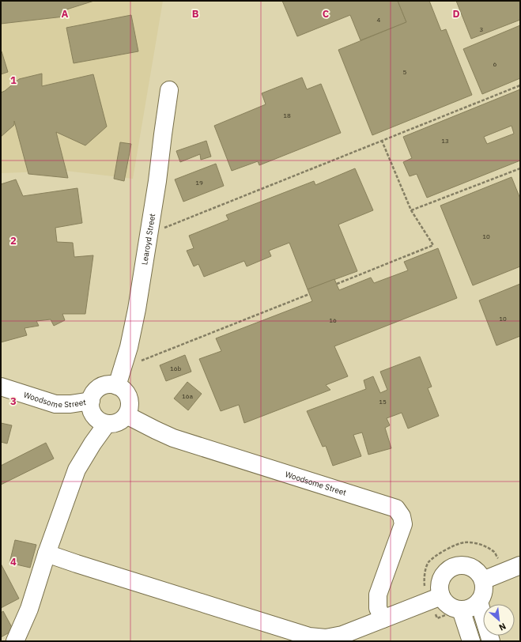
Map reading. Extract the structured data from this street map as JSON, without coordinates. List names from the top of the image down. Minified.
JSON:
{"streets":{"street":["Learoyd Street","Woodsome Street"]},"crossings":[["Learoyd Street","Woodsome Street"]],"house_numbers":["4","3","6","5","18","13","19","10","10","16","16b","16a","15"],"north":"bottom right","grid":{"columns":["A","B","C","D"],"rows":["1","2","3","4"]}}
